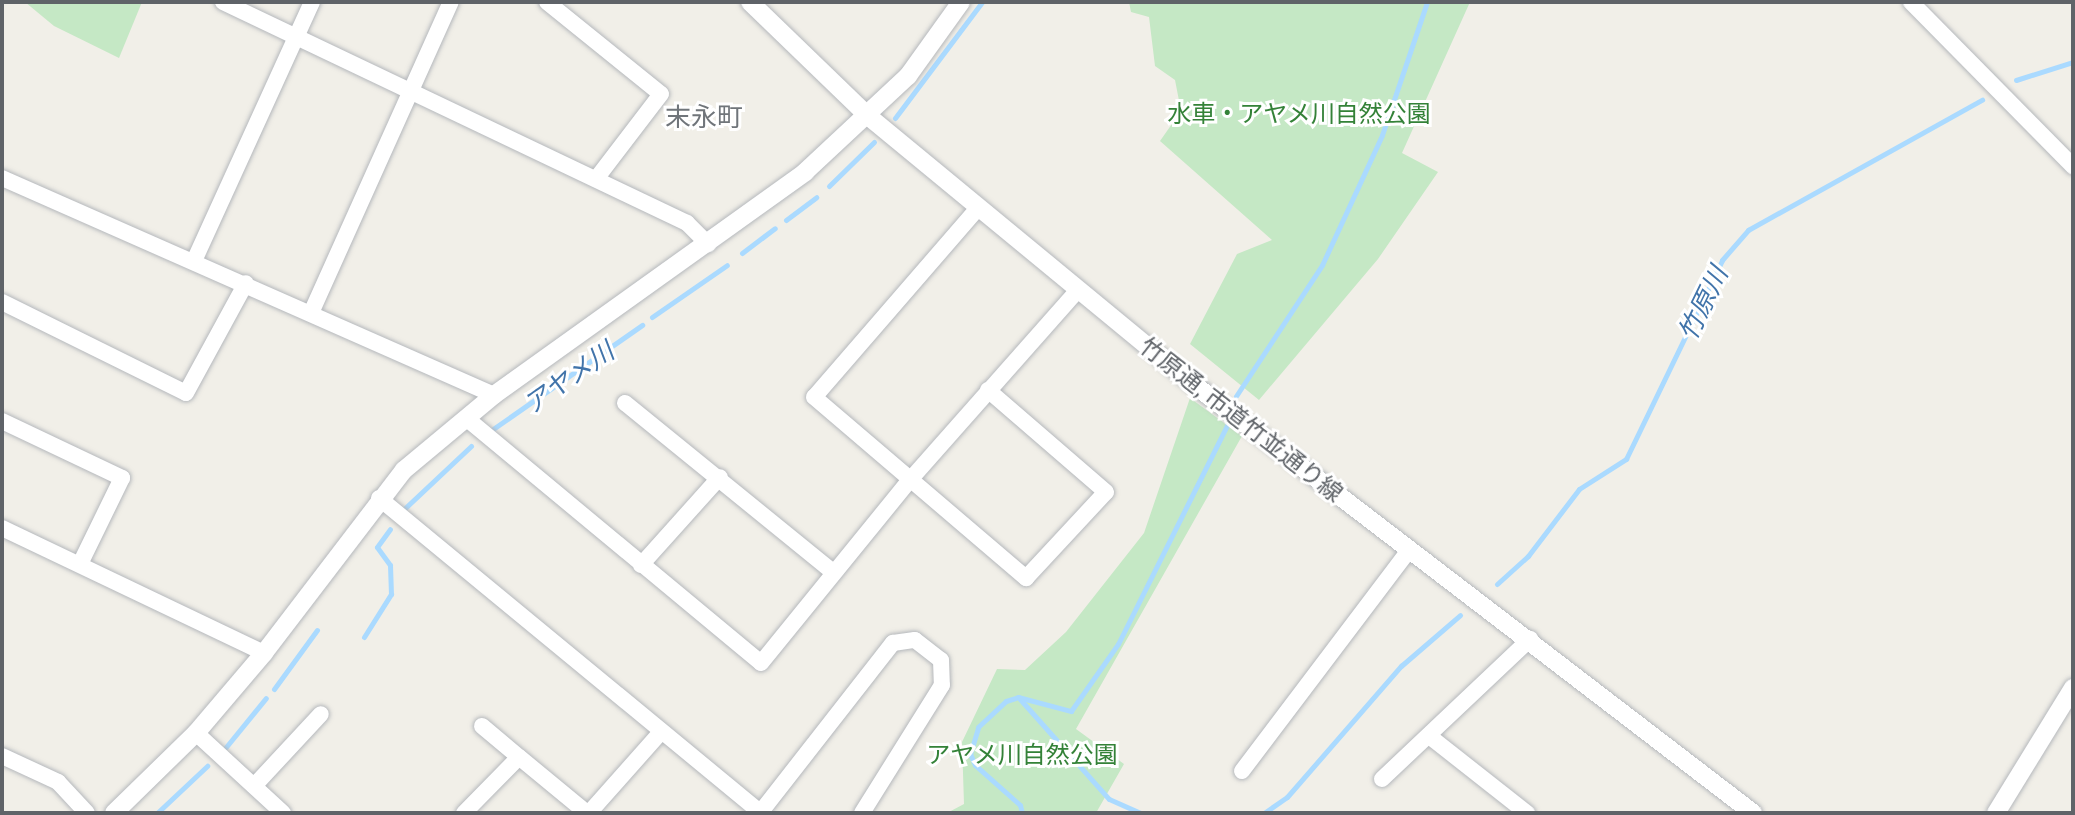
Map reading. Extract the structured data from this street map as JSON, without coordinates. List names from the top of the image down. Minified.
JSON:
{"streets":{"street":["竹原通, 市道竹並通り線"]},"districts":["末永町"],"water":["竹原川","アヤメ川"],"parks":["水車・アヤメ川自然公園","アヤメ川自然公園"]}
